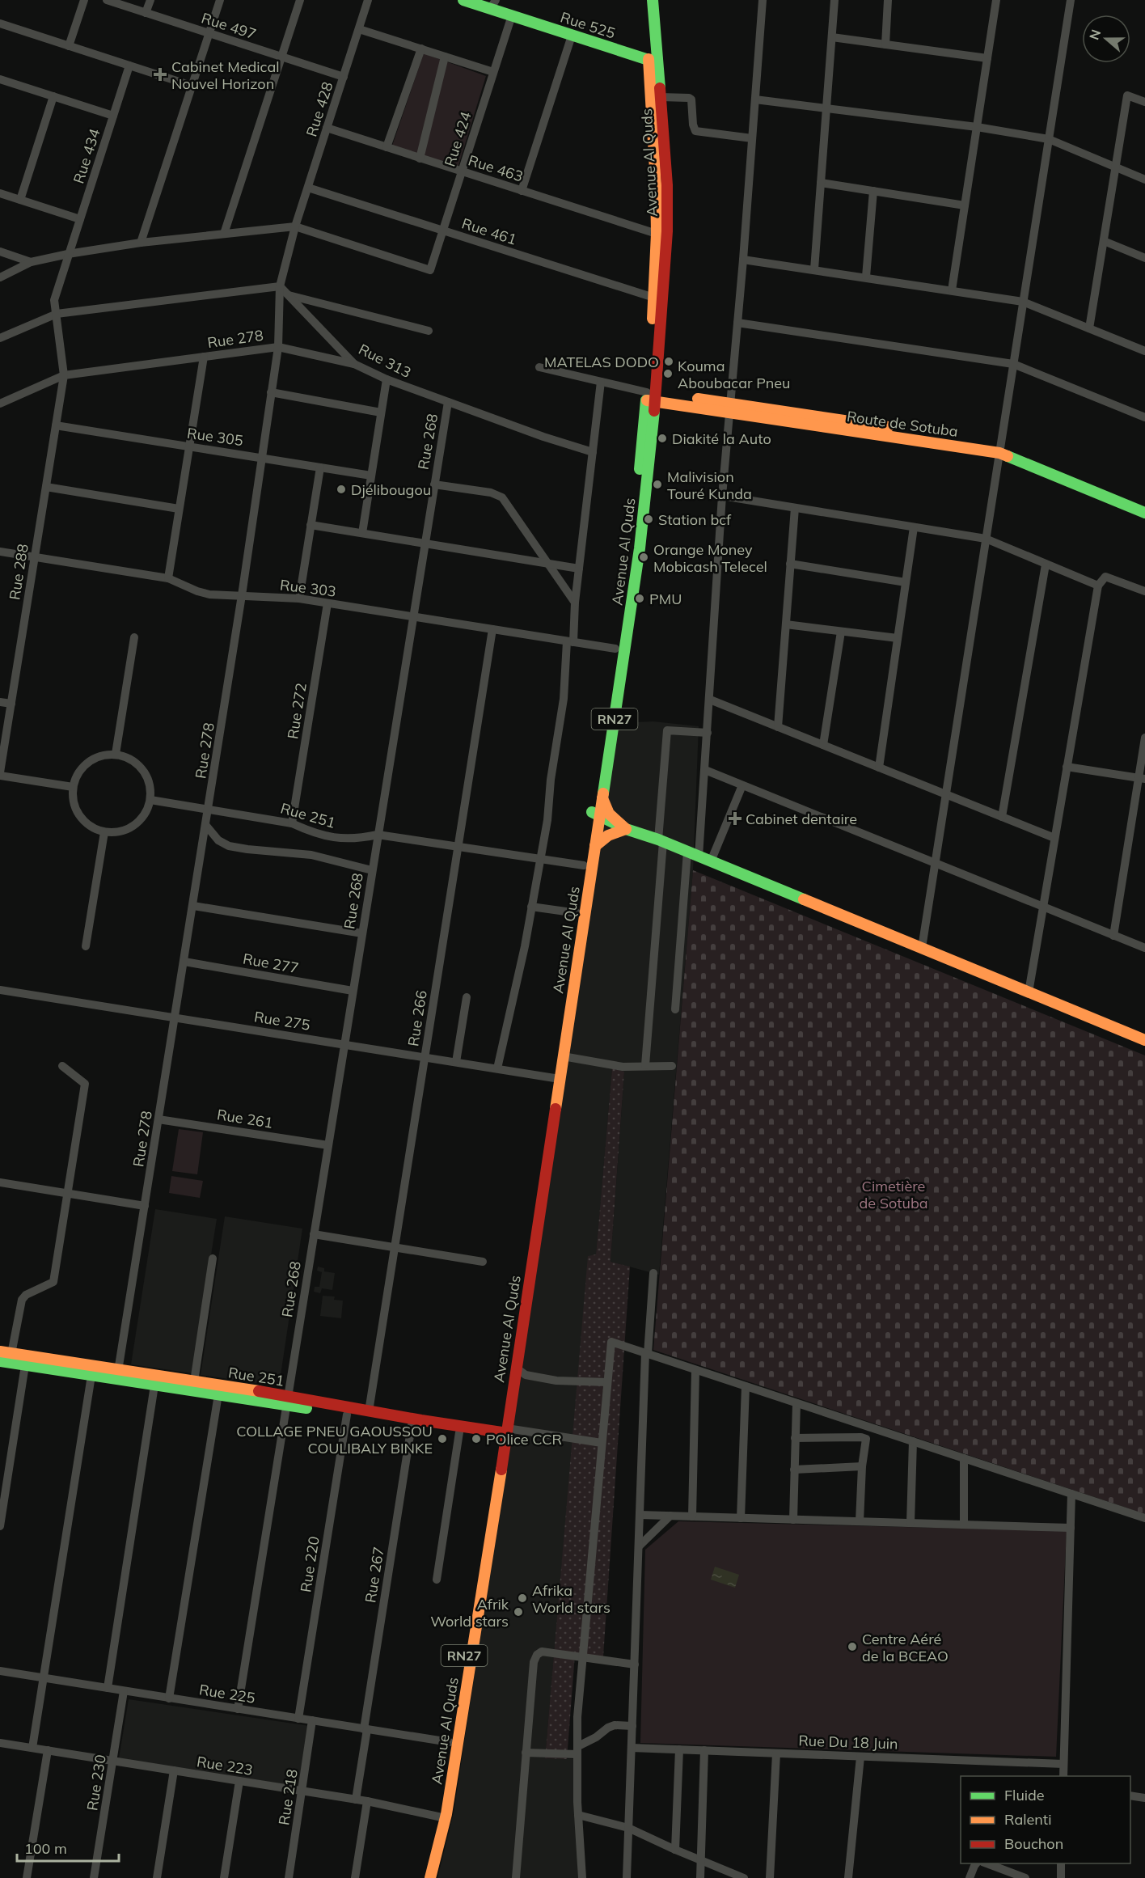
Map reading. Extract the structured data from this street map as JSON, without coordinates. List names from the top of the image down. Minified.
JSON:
{"streets":{"main road":["Rue 525","Avenue Al Quds","Route de Sotuba","RN27","Rue 251"],"street":["Rue 497","Rue 428","Rue 424","Rue 434","Rue 463","Rue 461","Rue 278","Rue 313","Rue 305","Rue 268","Rue 288","Rue 303","Rue 272","Rue 277","Rue 266","Rue 275","Rue 261","Rue 220","Rue 267","Rue 225","Rue Du 18 Juin","Rue 223","Rue 230","Rue 218"]},"crossings":[["Rue 525","Rue 424"],["Rue 525","Avenue Al Quds"],["Rue 497","Rue 428"],["Rue 428","Rue 424"],["Rue 428","Rue 463"],["Rue 428","Rue 461"],["Rue 428","Rue 278"],["Rue 428","Rue 313"],["Rue 424","Rue 463"],["Rue 424","Rue 461"],["Rue 434","Rue 288"],["Avenue Al Quds","Rue 463"],["Avenue Al Quds","Rue 461"],["Avenue Al Quds","Route de Sotuba"],["Avenue Al Quds","Rue 303"],["Avenue Al Quds","Rue 251"],["Avenue Al Quds","Rue 275"],["Avenue Al Quds","Rue 225"],["Avenue Al Quds","Rue 223"],["Rue 278","Rue 305"],["Rue 278","Rue 288"],["Rue 278","Rue 303"],["Rue 278","Rue 251"],["Rue 278","Rue 277"],["Rue 278","Rue 275"],["Rue 278","Rue 261"],["Rue 313","Rue 268"],["Rue 305","Rue 288"],["Rue 268","Rue 303"],["Rue 268","Rue 251"],["Rue 268","Rue 277"],["Rue 268","Rue 275"],["Rue 268","Rue 261"],["Rue 268","Rue 225"],["Rue 288","Rue 303"],["Rue 303","Rue 272"],["Rue 303","Rue 266"],["Rue 272","Rue 251"],["Rue 251","Rue 266"],["Rue 251","Rue 220"],["Rue 251","Rue 267"],["Rue 266","Rue 275"],["Rue 220","Rue 225"],["Rue 267","Rue 225"],["Rue 267","Rue 223"],["Rue 225","Rue 230"],["Rue 225","Rue 218"],["Rue 223","Rue 230"],["Rue 223","Rue 218"]],"parks":["Cimetière de Sotuba"],"places":{"health":["Cabinet Medical Nouvel Horizon","Cabinet dentaire"],"other":["MATELAS DODO","Kouma Aboubacar Pneu","Diakité la Auto","Malivision Touré Kunda","Djélibougou","Station bcf","Orange Money Mobicash Telecel","PMU","COLLAGE PNEU GAOUSSOU COULIBALY BINKE","POlice CCR","Afrika World stars","Afrik World stars","Centre Aéré de la BCEAO"]},"legend":["Fluide","Ralenti","Bouchon"],"scale_bar":"100 m","north":"left"}
